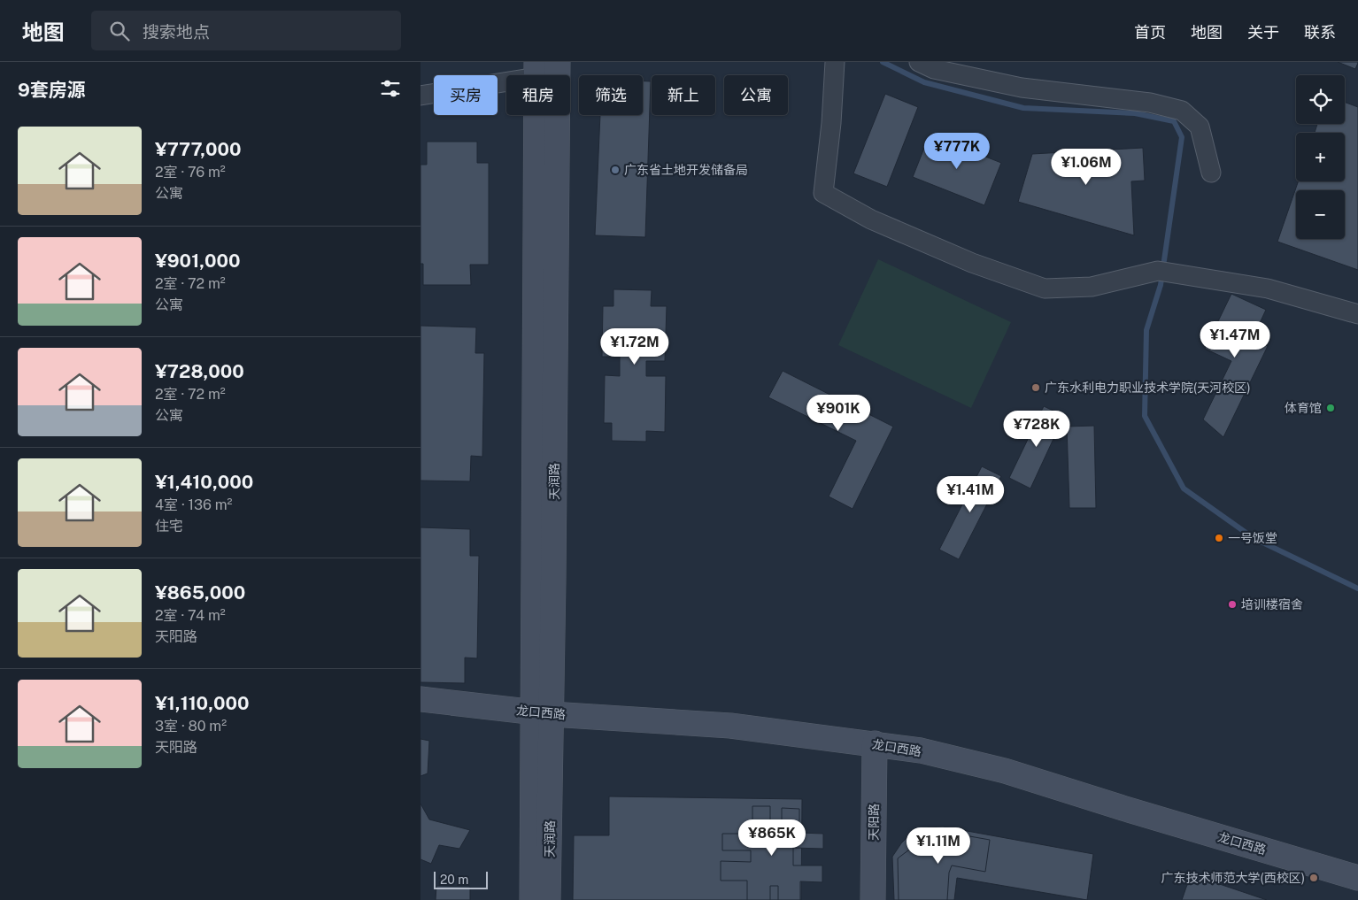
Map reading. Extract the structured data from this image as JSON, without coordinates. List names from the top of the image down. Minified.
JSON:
{"streets":{"street":["天润路","龙口西路","天阳路"]},"crossings":[["天润路","龙口西路"],["龙口西路","天阳路"]],"places":["广东省土地开发储备局","广东水利电力职业技术学院(天河校区)","体育馆","一号饭堂","培训楼宿舍","广东技术师范大学(西校区)"],"scale_bar":"20 m","page":{"header":"地图","search":"搜索地点","nav":["首页","地图","关于","联系"],"heading":"9套房源","map_buttons":["+","−"],"chip":["买房","租房","筛选","新上","公寓"],"list":[{"name":"¥777,000","note":"2室 · 76 m² · 公寓"},{"name":"¥901,000","note":"2室 · 72 m² · 公寓"},{"name":"¥728,000","note":"2室 · 72 m² · 公寓"},{"name":"¥1,410,000","note":"4室 · 136 m² · 住宅"},{"name":"¥865,000","note":"2室 · 74 m² · 天阳路"},{"name":"¥1,110,000","note":"3室 · 80 m² · 天阳路"}],"price":["¥777K","¥1.06M","¥1.47M","¥1.72M","¥901K","¥728K","¥1.41M","¥865K","¥1.11M"],"scale":"20 m"}}
